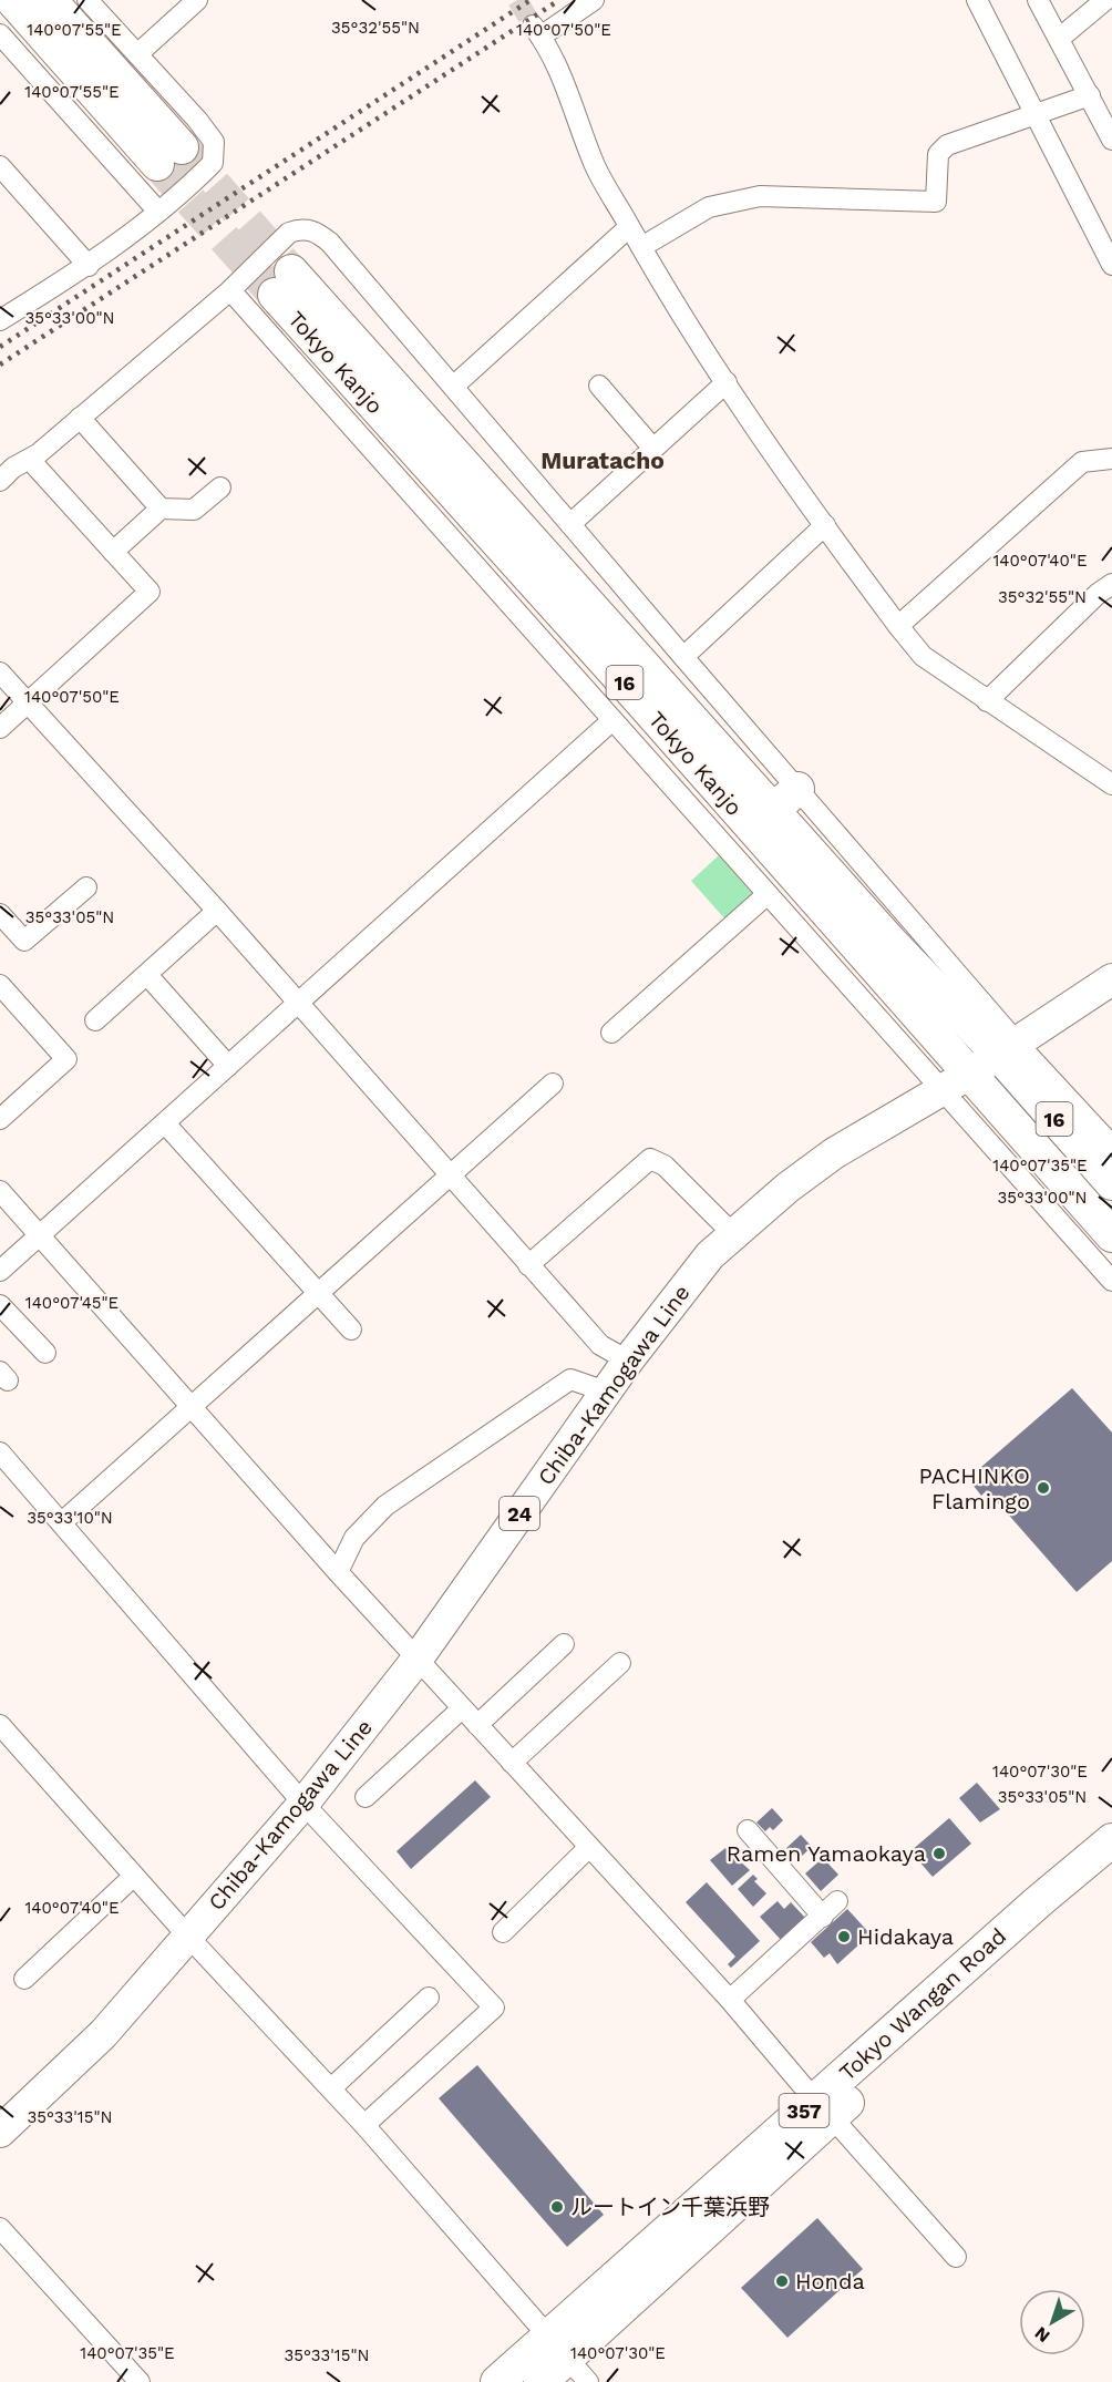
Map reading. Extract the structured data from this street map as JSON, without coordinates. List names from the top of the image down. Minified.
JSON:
{"streets":{"highway":["Tokyo Kanjo","16","Tokyo Wangan Road","357"],"main road":["Chiba-Kamogawa Line","24"]},"crossings":[["Tokyo Kanjo","Chiba-Kamogawa Line"]],"districts":["Muratacho"],"places":["PACHINKO Flamingo","Ramen Yamaokaya","Hidakaya","ルートイン千葉浜野","Honda"],"north":"bottom left","coordinates":["35°32'55\"N","140°07'55\"E","140°07'50\"E","35°33'00\"N","140°07'40\"E","35°33'05\"N","140°07'35\"E","140°07'45\"E","35°33'10\"N","140°07'30\"E","35°33'15\"N"]}
